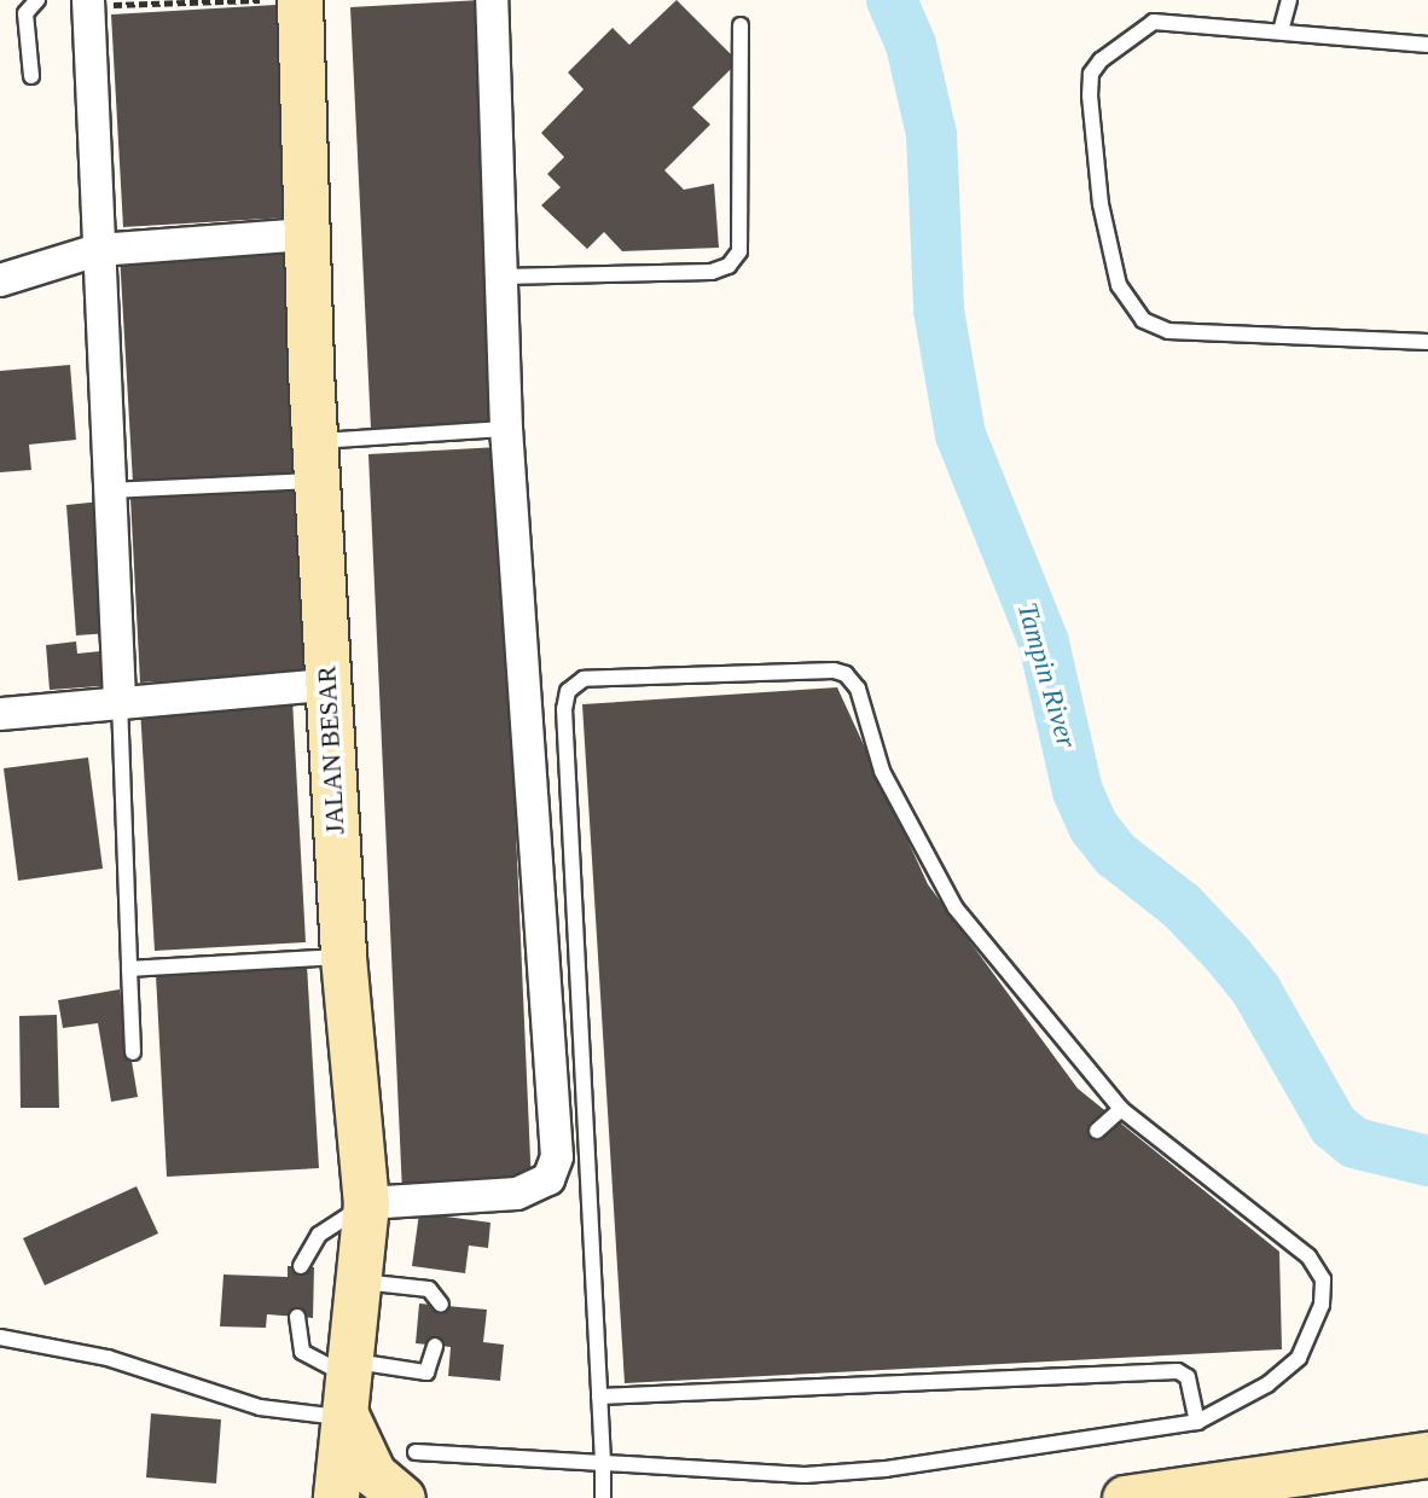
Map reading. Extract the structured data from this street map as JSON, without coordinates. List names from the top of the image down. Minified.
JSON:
{"streets":{"street":["JALAN BESAR"]},"water":["Tampin River"]}
